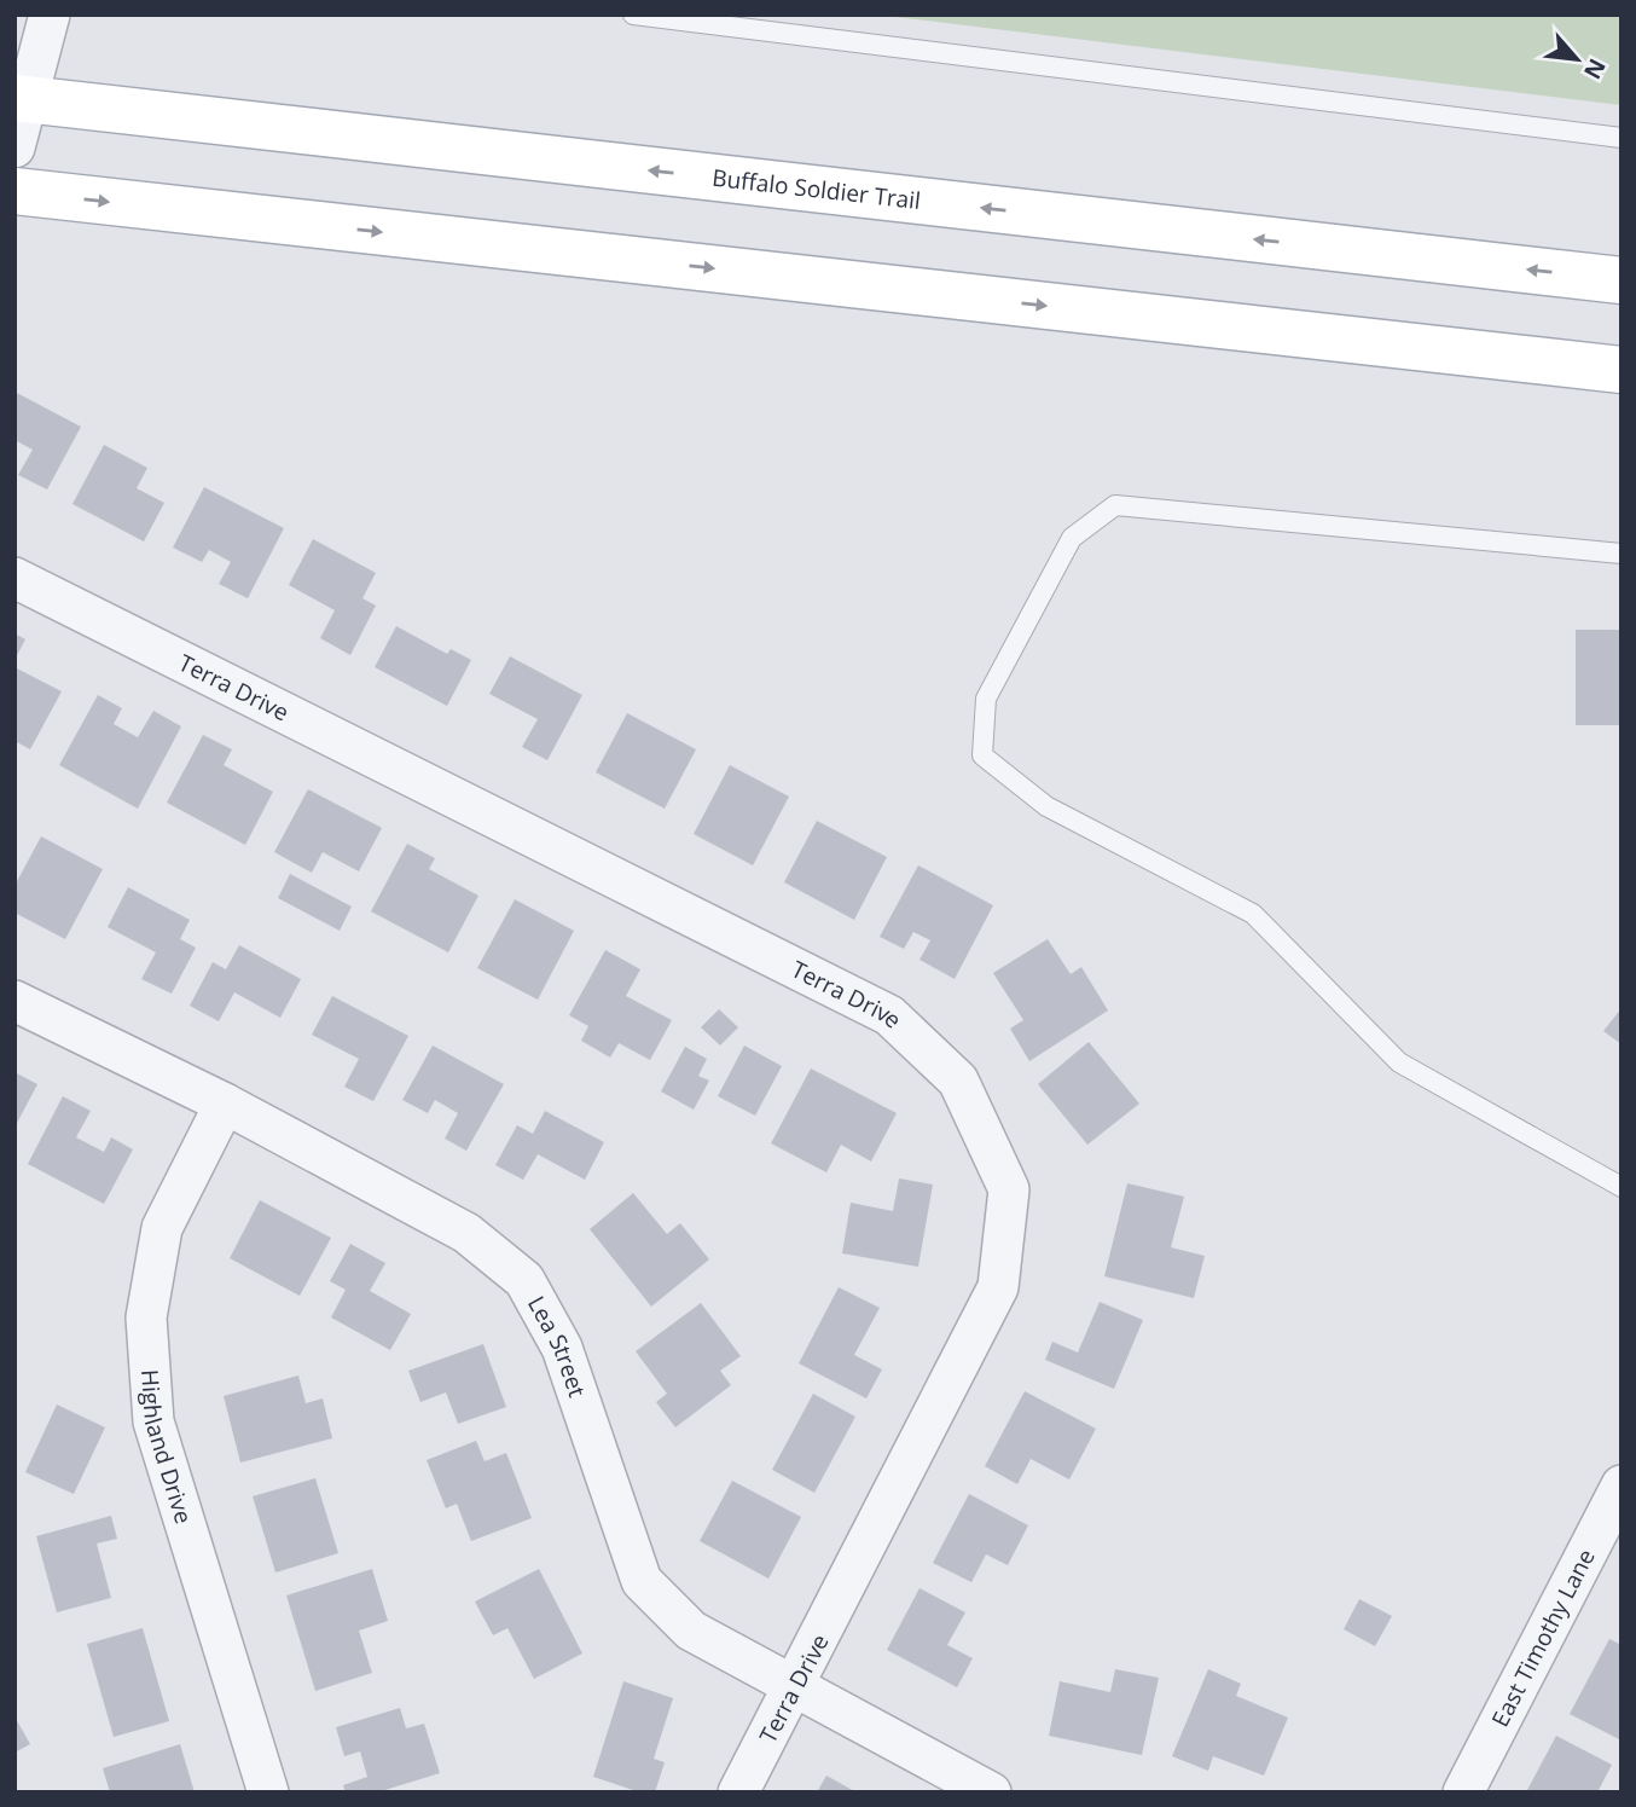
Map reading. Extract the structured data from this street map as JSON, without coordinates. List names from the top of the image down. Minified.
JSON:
{"streets":{"main road":["Buffalo Soldier Trail"],"street":["Terra Drive","Lea Street","Highland Drive","East Timothy Lane"]},"crossings":[["Terra Drive","Lea Street"],["Lea Street","Highland Drive"]],"north":"bottom right"}
